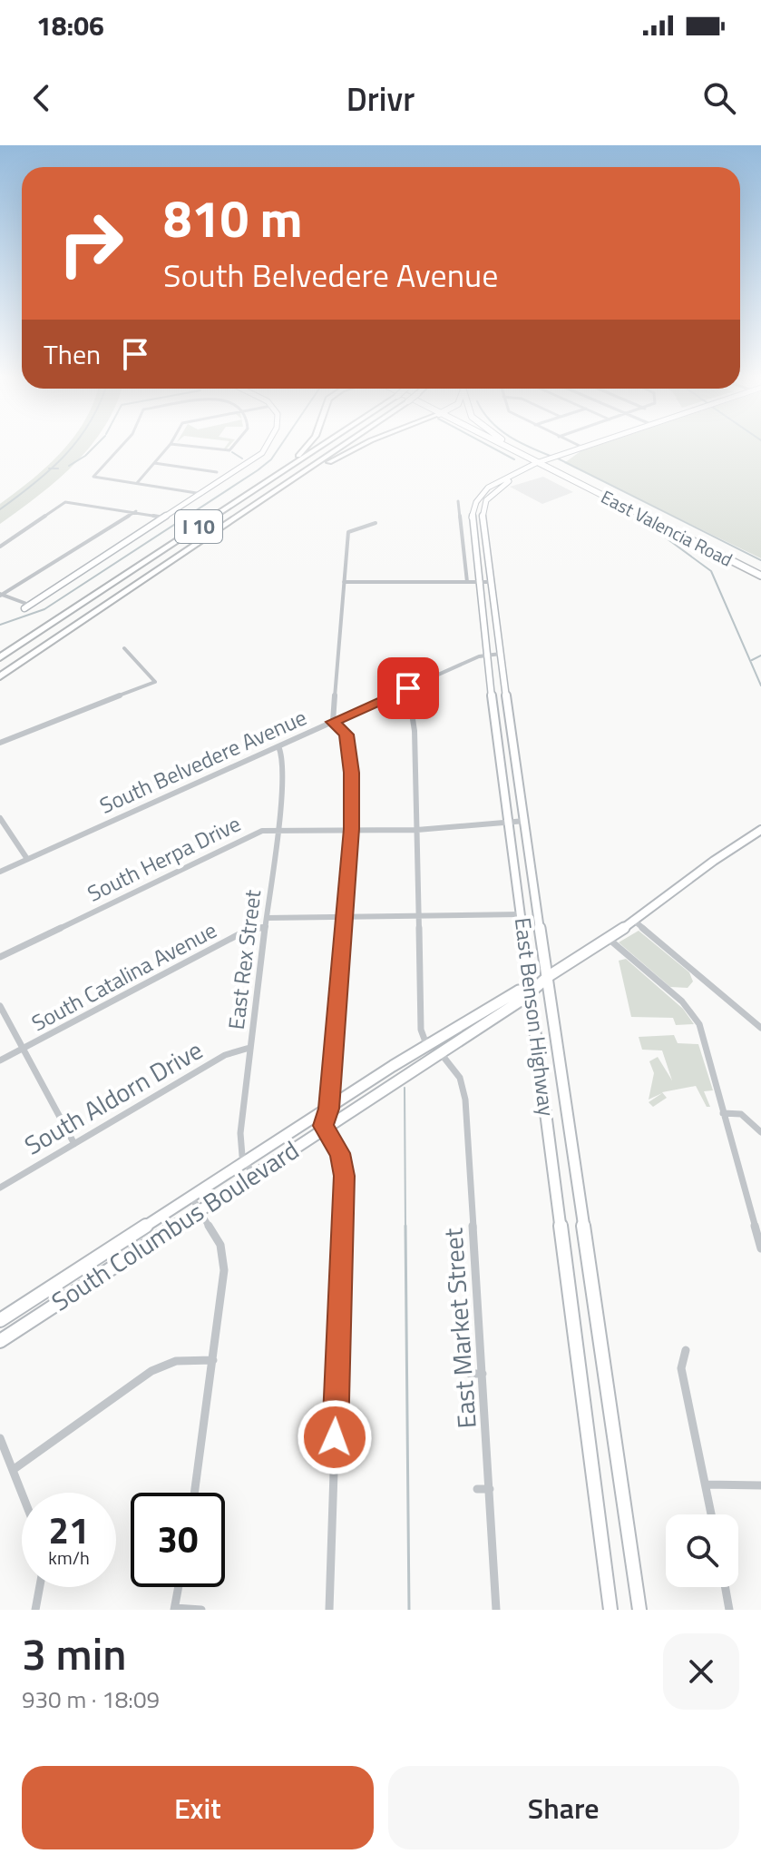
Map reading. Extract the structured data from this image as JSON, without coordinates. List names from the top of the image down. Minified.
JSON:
{"streets":{"highway":["I 10"],"main road":["East Valencia Road","East Benson Highway","South Columbus Boulevard"],"street":["South Belvedere Avenue","South Herpa Drive","East Rex Street","South Catalina Avenue","South Aldorn Drive","East Market Street"]},"crossings":[["East Valencia Road","East Benson Highway"],["South Belvedere Avenue","East Rex Street"],["South Belvedere Avenue","East Benson Highway"],["South Herpa Drive","East Rex Street"],["South Herpa Drive","East Benson Highway"],["East Rex Street","South Catalina Avenue"],["East Rex Street","South Aldorn Drive"],["East Rex Street","South Columbus Boulevard"],["East Benson Highway","South Columbus Boulevard"],["South Columbus Boulevard","East Market Street"]],"page":{"status":"18:06","header":"Drivr","turn":["810 m","South Belvedere Avenue"],"then":"Then","speed":"21 km/h","limit":"30","heading":["3 min","930 m · 18:09"],"buttons":["Exit","Share"]}}
